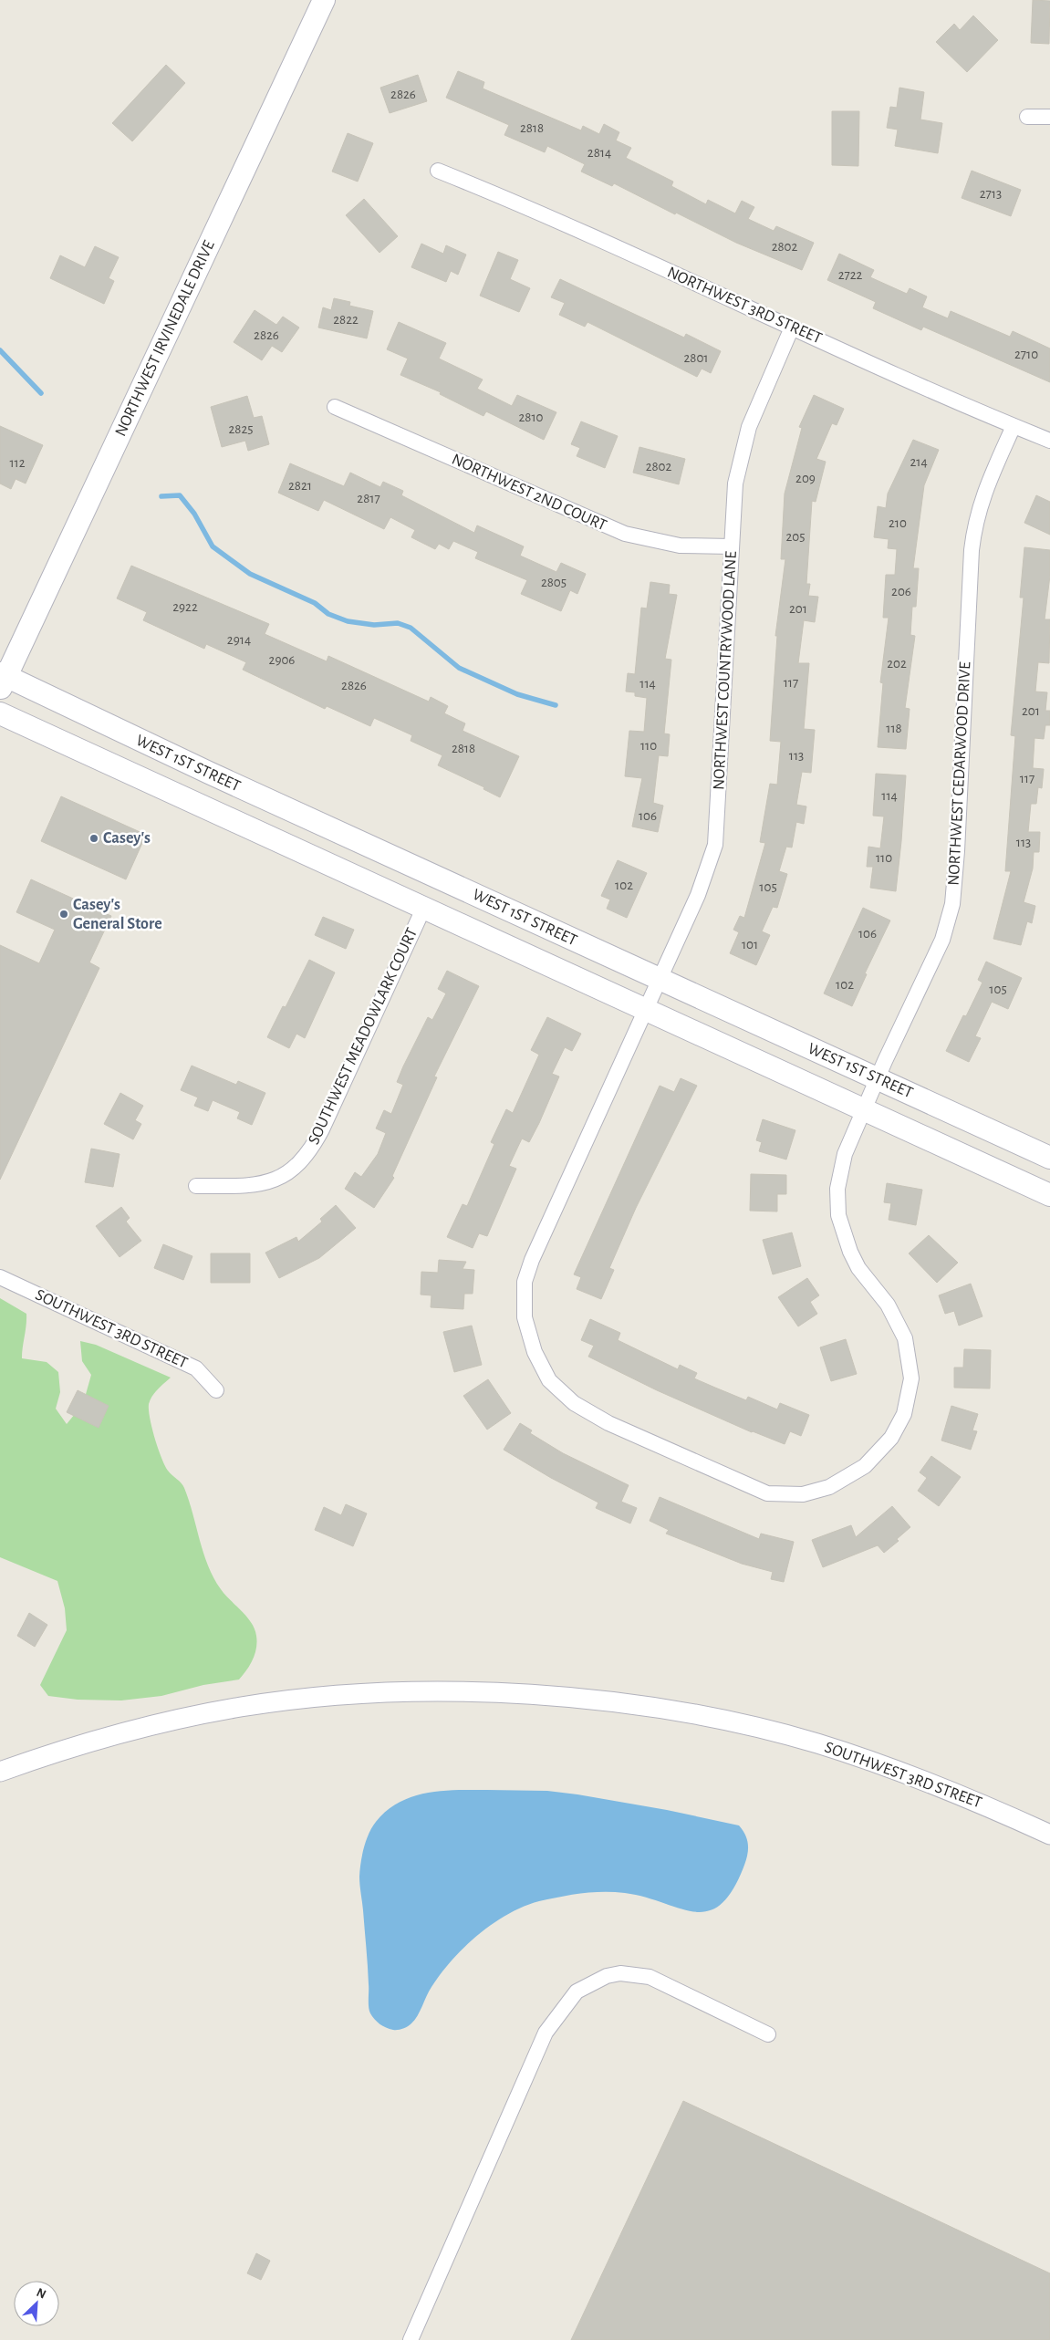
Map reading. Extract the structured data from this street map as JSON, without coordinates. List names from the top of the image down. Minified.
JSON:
{"streets":{"main road":["NORTHWEST IRVINEDALE DRIVE","WEST 1ST STREET"],"street":["NORTHWEST 3RD STREET","NORTHWEST 2ND COURT","NORTHWEST COUNTRYWOOD LANE","NORTHWEST CEDARWOOD DRIVE","SOUTHWEST MEADOWLARK COURT","SOUTHWEST 3RD STREET"]},"crossings":[["NORTHWEST 3RD STREET","NORTHWEST COUNTRYWOOD LANE"],["NORTHWEST 3RD STREET","NORTHWEST CEDARWOOD DRIVE"],["NORTHWEST IRVINEDALE DRIVE","WEST 1ST STREET"],["NORTHWEST 2ND COURT","NORTHWEST COUNTRYWOOD LANE"],["NORTHWEST COUNTRYWOOD LANE","WEST 1ST STREET"],["NORTHWEST COUNTRYWOOD LANE","NORTHWEST CEDARWOOD DRIVE"],["WEST 1ST STREET","NORTHWEST CEDARWOOD DRIVE"],["WEST 1ST STREET","SOUTHWEST MEADOWLARK COURT"]],"places":["Casey's","Casey's General Store"],"house_numbers":["2826","2818","2814","2713","2802","2722","2822","2826","2710","2801","2810","2825","214","112","2802","209","2821","2817","210","205","2805","206","2922","201","2914","2906","202","117","114","2826","201","118","110","2818","113","117","114","106","113","110","102","105","106","101","102","105"],"north":"top right"}
